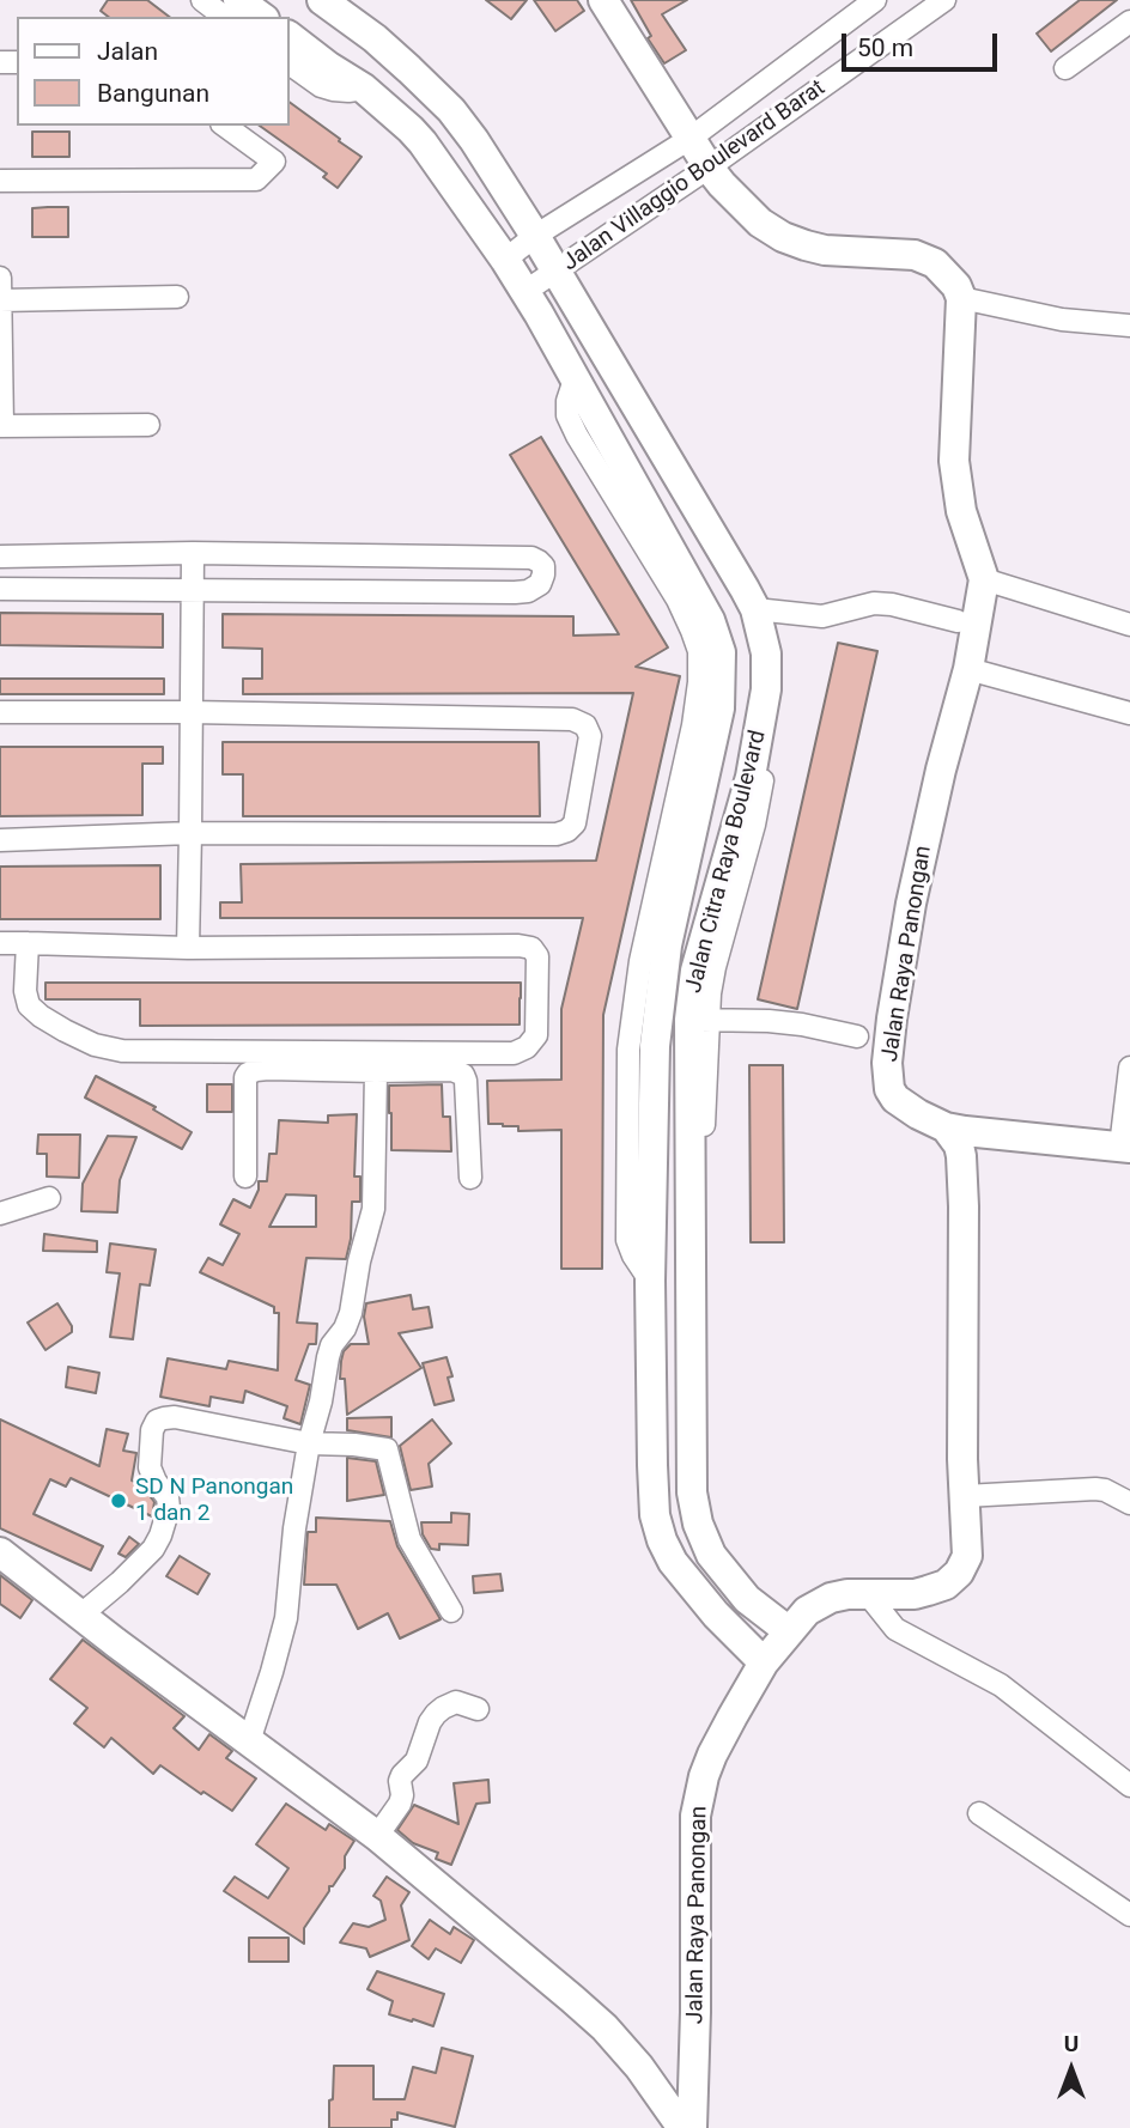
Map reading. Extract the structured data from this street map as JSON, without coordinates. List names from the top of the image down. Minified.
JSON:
{"streets":{"main road":["Jalan Citra Raya Boulevard","Jalan Raya Panongan"],"street":["Jalan Villaggio Boulevard Barat"]},"crossings":[["Jalan Villaggio Boulevard Barat","Jalan Citra Raya Boulevard"],["Jalan Citra Raya Boulevard","Jalan Raya Panongan"]],"places":["SD N Panongan 1 dan 2"],"legend":["Jalan","Bangunan"],"scale_bar":"50 m","north":"top"}
